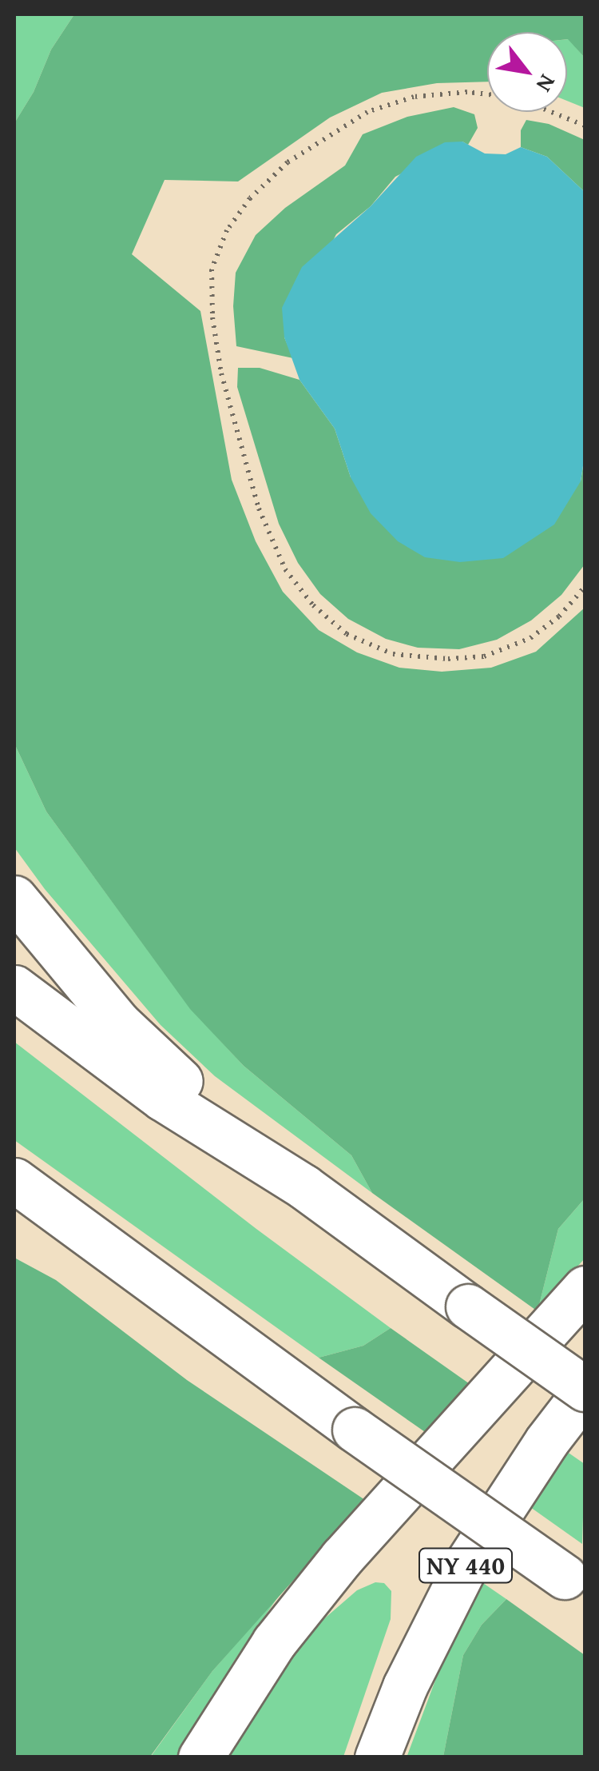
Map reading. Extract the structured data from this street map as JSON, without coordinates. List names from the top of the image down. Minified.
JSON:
{"streets":{"highway":["NY 440"]},"north":"bottom right"}
